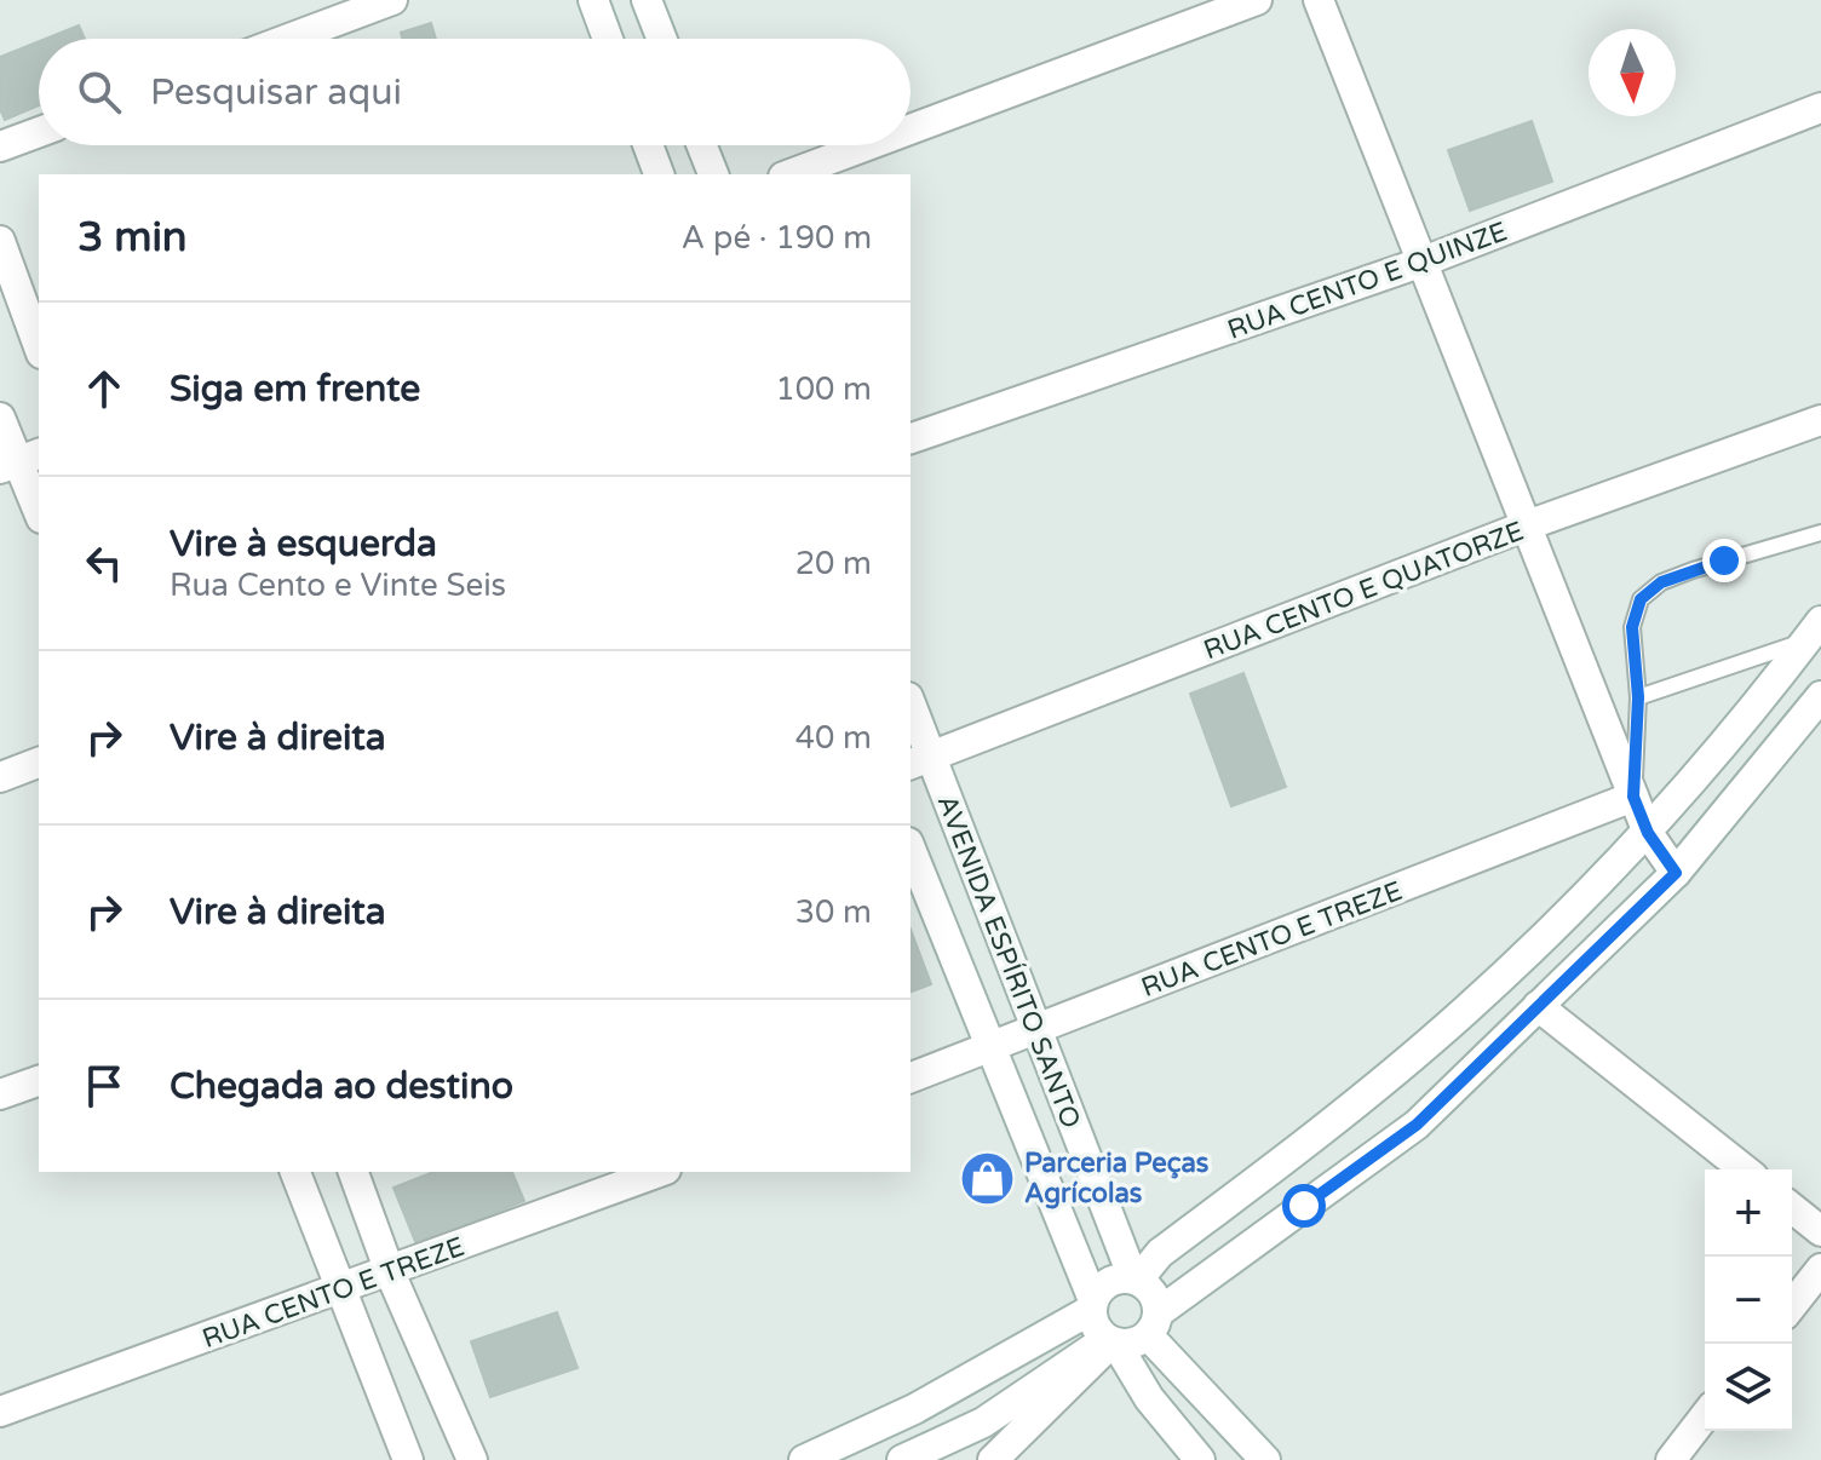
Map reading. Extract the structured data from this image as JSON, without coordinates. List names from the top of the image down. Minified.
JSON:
{"streets":{"street":["RUA CENTO E QUINZE","RUA CENTO E QUATORZE","RUA CENTO E TREZE","AVENIDA ESPÍRITO SANTO"]},"crossings":[["RUA CENTO E QUATORZE","AVENIDA ESPÍRITO SANTO"],["RUA CENTO E TREZE","AVENIDA ESPÍRITO SANTO"]],"places":{"shop":["Parceria Peças Agrícolas"]},"north":"bottom","page":{"search":"Pesquisar aqui","heading":["3 min","A pé · 190 m"],"list":[["Siga em frente","100 m"],["Vire à esquerda","Rua Cento e Vinte Seis","20 m"],["Vire à direita","40 m"],["Vire à direita","30 m"],"Chegada ao destino"],"map_buttons":["+","−"]}}
